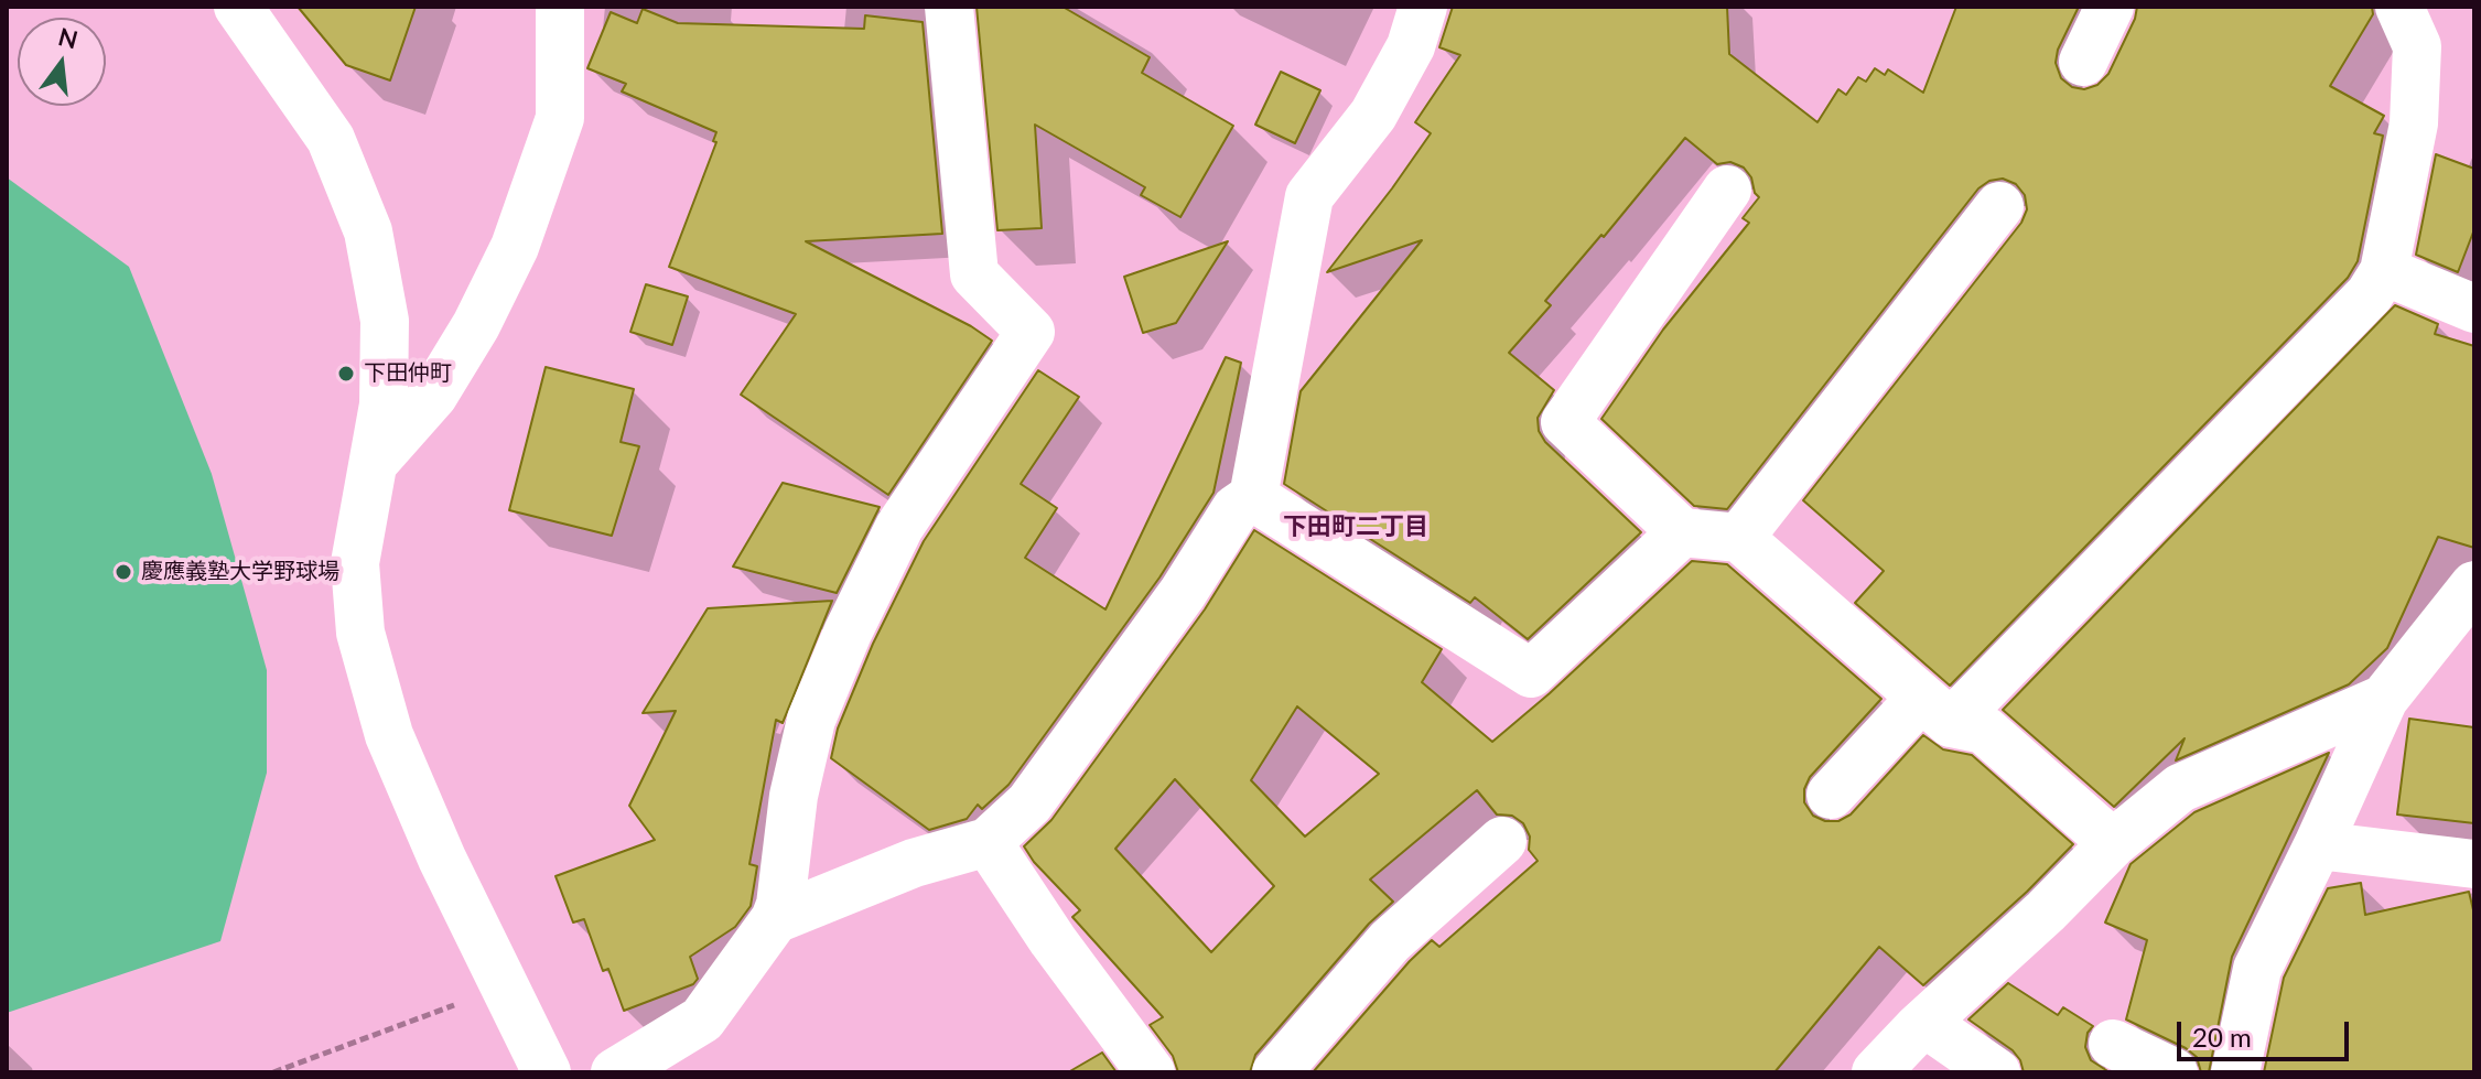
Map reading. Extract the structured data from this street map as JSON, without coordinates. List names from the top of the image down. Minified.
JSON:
{"districts":["下田町二丁目"],"places":["下田仲町","慶應義塾大学野球場"],"scale_bar":"20 m","north":"top"}
